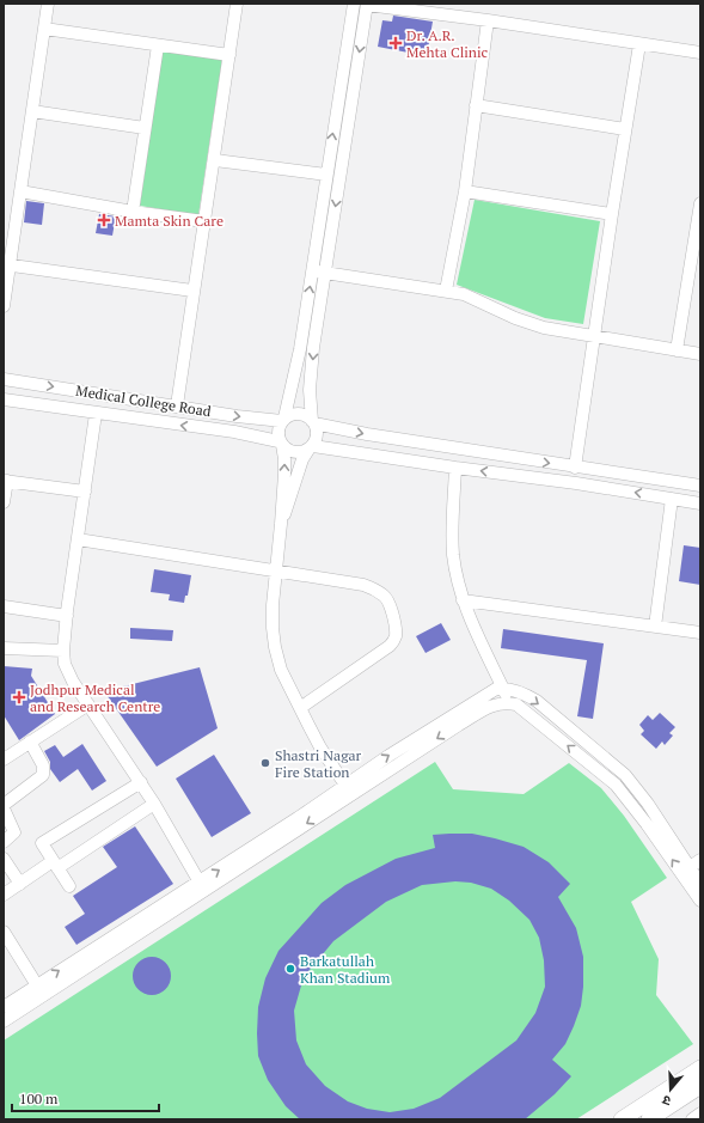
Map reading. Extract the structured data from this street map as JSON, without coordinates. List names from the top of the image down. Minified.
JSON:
{"streets":{"street":["Medical College Road"]},"places":{"health":["Dr. A.R. Mehta Clinic","Mamta Skin Care","Jodhpur Medical and Research Centre"],"other":["Shastri Nagar Fire Station","Barkatullah Khan Stadium"]},"scale_bar":"100 m","north":"bottom"}
